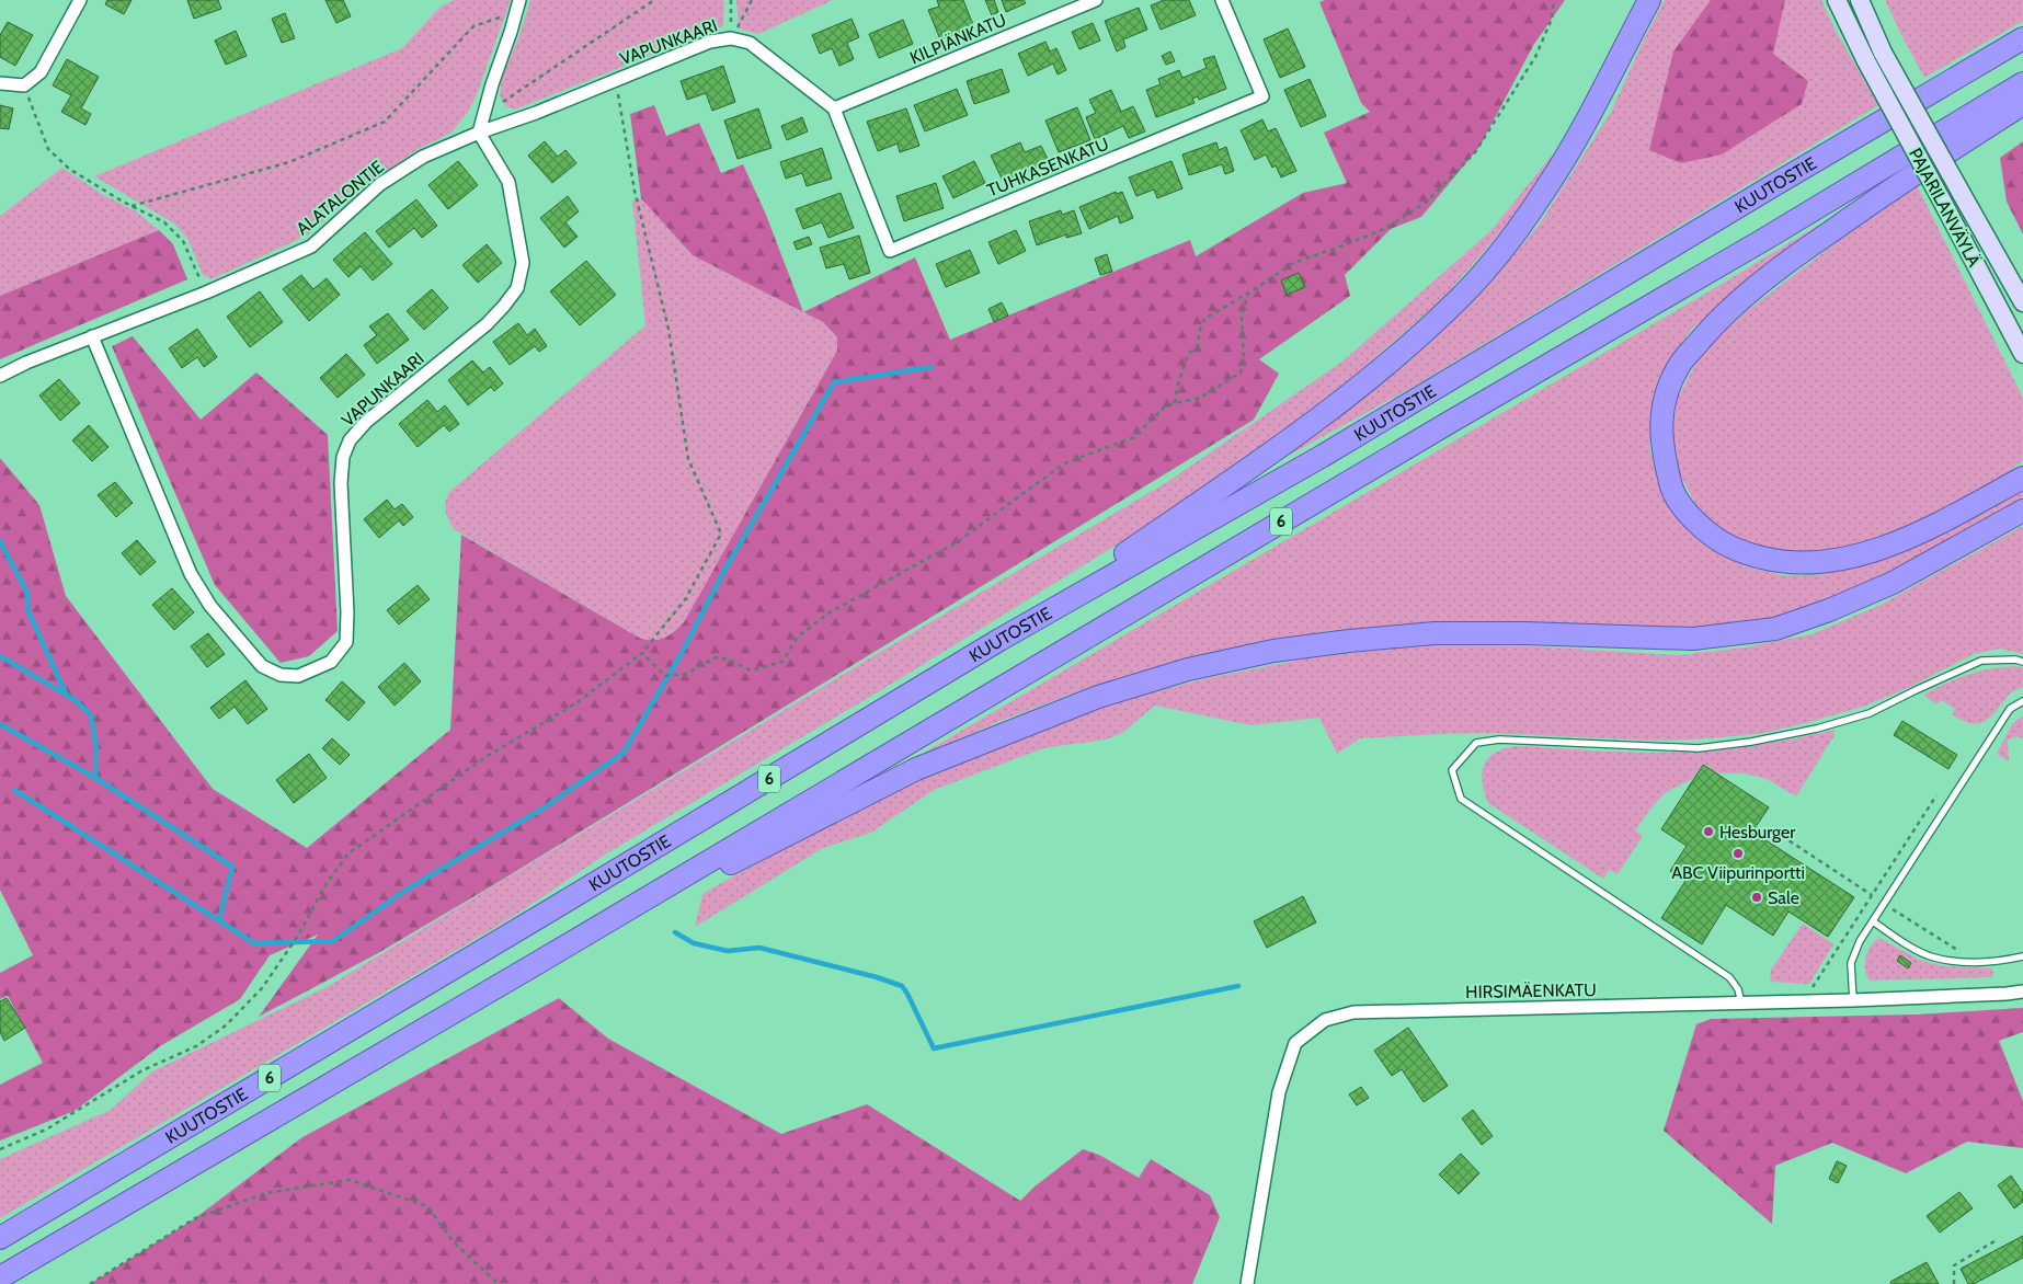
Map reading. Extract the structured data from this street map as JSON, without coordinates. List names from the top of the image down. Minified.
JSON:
{"streets":{"highway":["KUUTOSTIE","6"],"main road":["PAJARILANVÄYLÄ"],"street":["KILPIÄNKATU","VAPUNKAARI","TUHKASENKATU","ALATALONTIE","HIRSIMÄENKATU"]},"crossings":[["KILPIÄNKATU","TUHKASENKATU"],["VAPUNKAARI","ALATALONTIE"]],"places":["Hesburger","ABC Viipurinportti","Sale"]}
